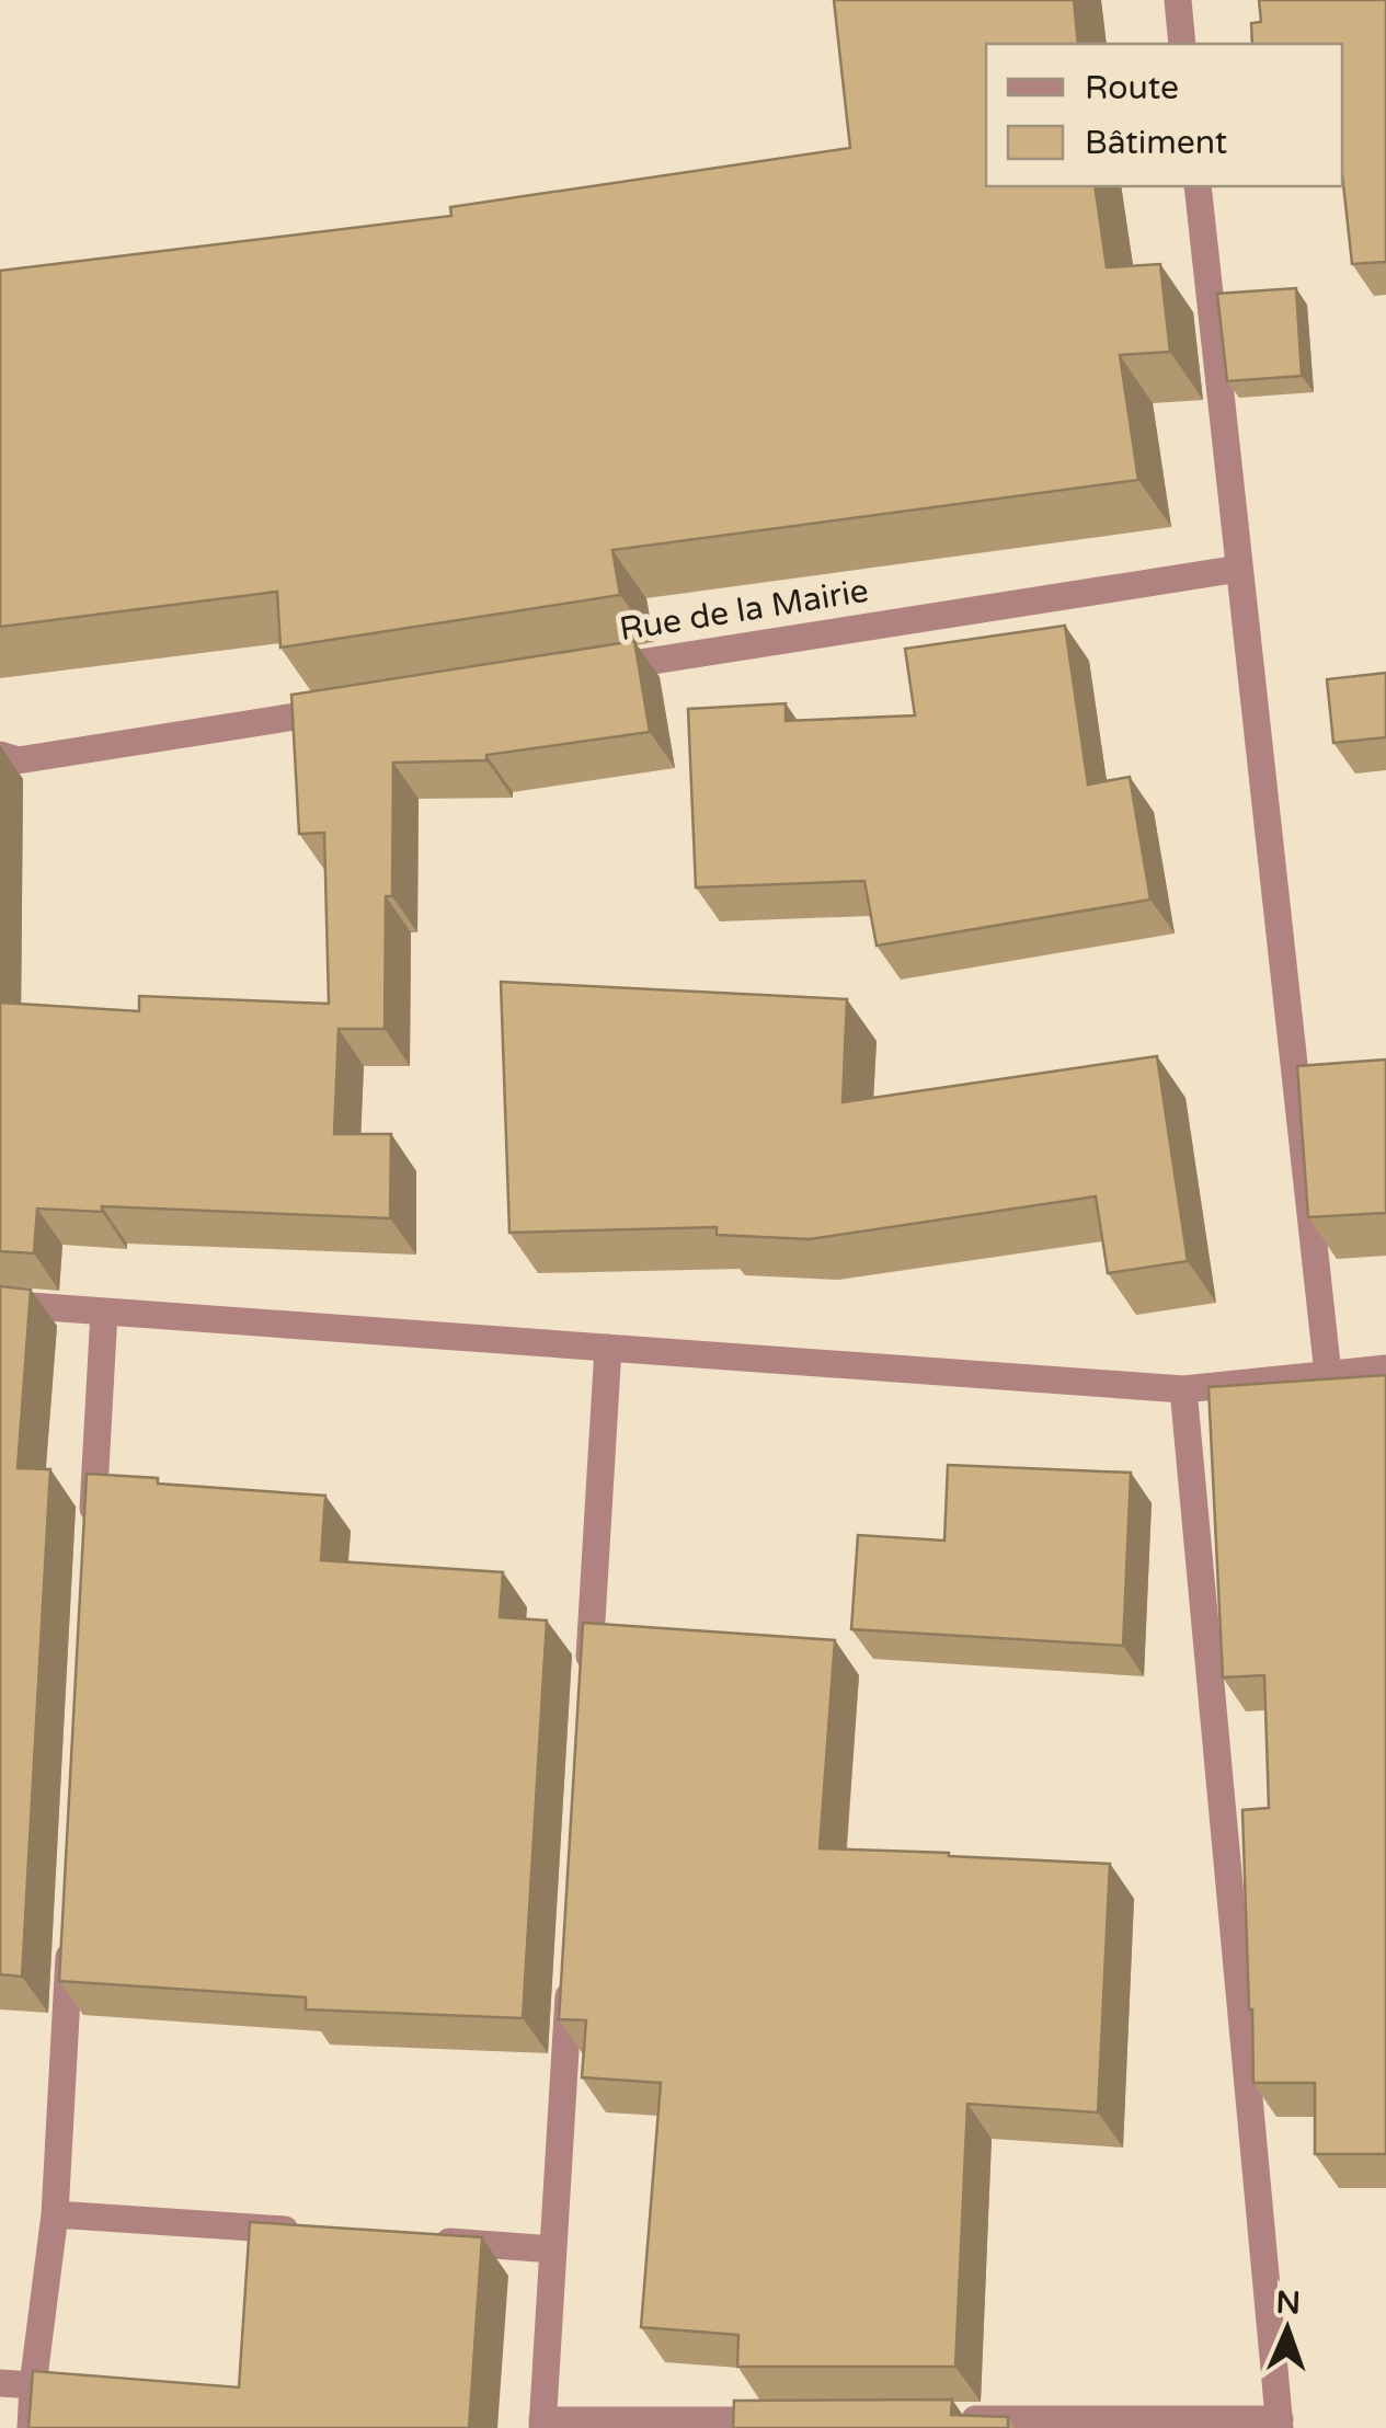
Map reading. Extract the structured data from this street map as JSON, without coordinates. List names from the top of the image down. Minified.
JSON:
{"streets":{"street":["Rue de la Mairie"]},"legend":["Route","Bâtiment"],"north":"top"}
